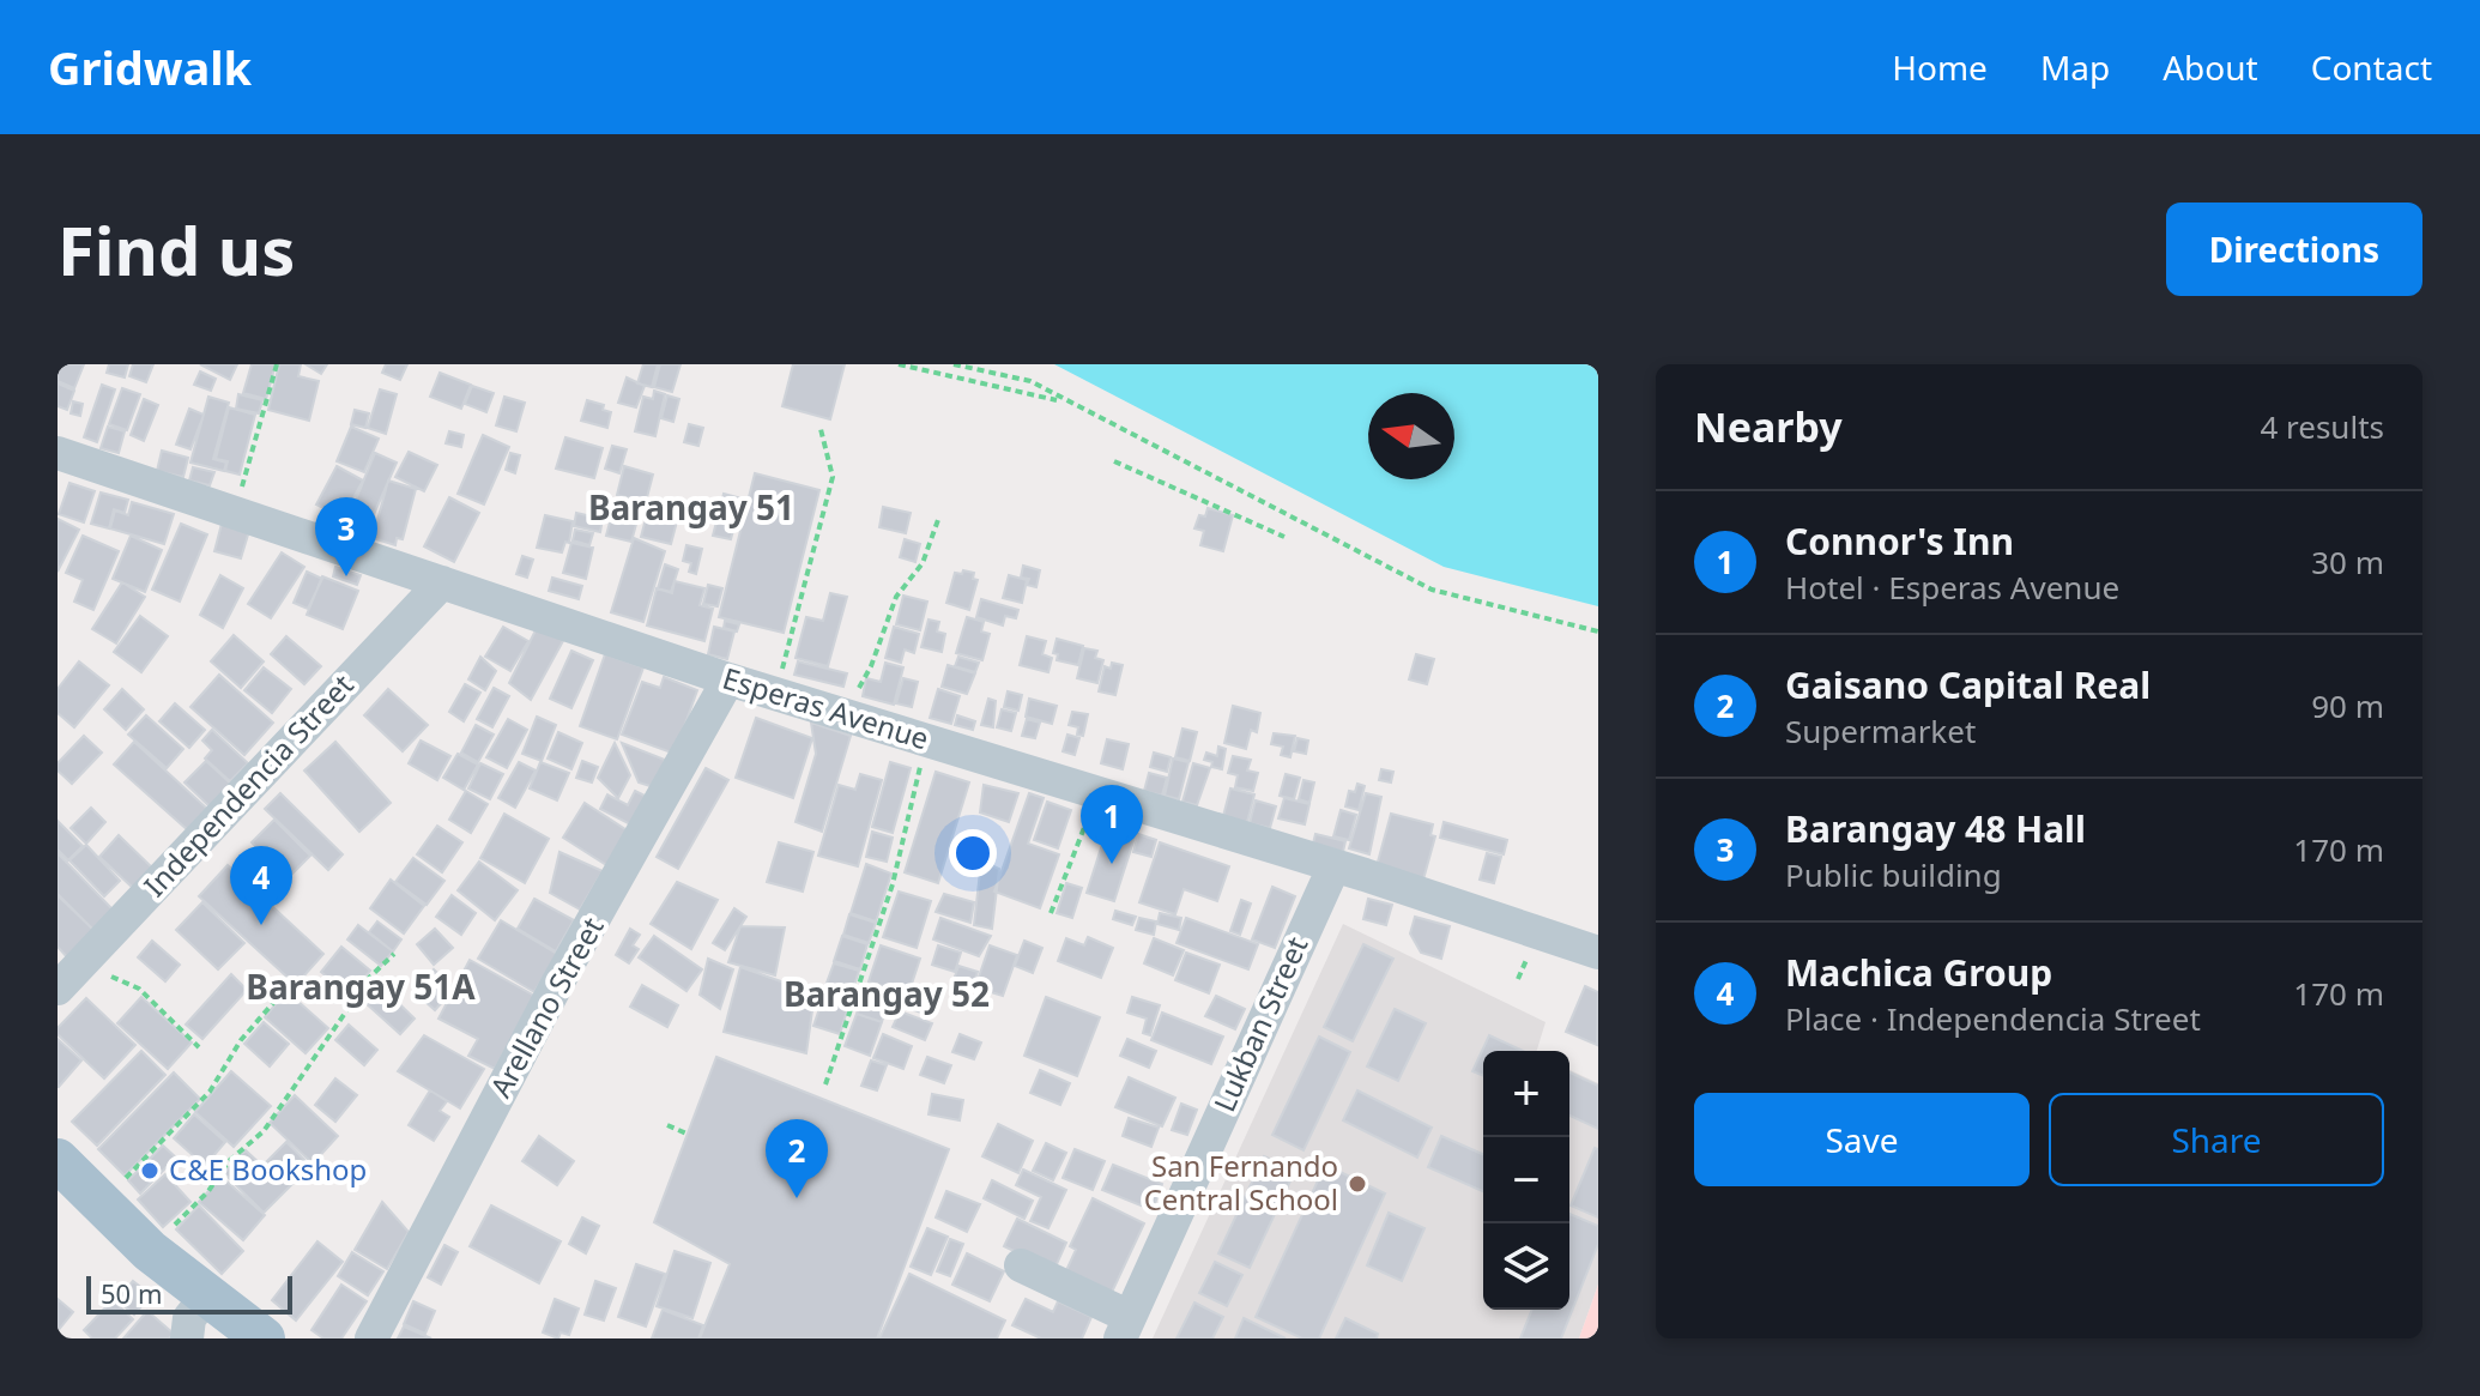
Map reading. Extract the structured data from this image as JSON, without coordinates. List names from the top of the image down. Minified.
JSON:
{"streets":{"street":["Esperas Avenue","Independencia Street","Arellano Street","Lukban Street"]},"crossings":[["Esperas Avenue","Independencia Street"],["Esperas Avenue","Arellano Street"],["Esperas Avenue","Lukban Street"]],"districts":["Barangay 51","Barangay 51A","Barangay 52"],"places":["C&E Bookshop","San Fernando Central School"],"scale_bar":"50 m","north":"left","page":{"header":"Gridwalk","nav":["Home","Map","About","Contact"],"buttons":["Directions",["Save","Share"]],"title":"Find us","heading":["Nearby","4 results"],"list":[{"mark":"1","name":"Connor's Inn","note":"Hotel · Esperas Avenue","value":"30 m"},{"mark":"2","name":"Gaisano Capital Real","note":"Supermarket","value":"90 m"},{"mark":"3","name":"Barangay 48 Hall","note":"Public building","value":"170 m"},{"mark":"4","name":"Machica Group","note":"Place · Independencia Street","value":"170 m"}],"pins":["3","1","4","2"],"map_buttons":["+","−"],"scale":"50 m"}}
